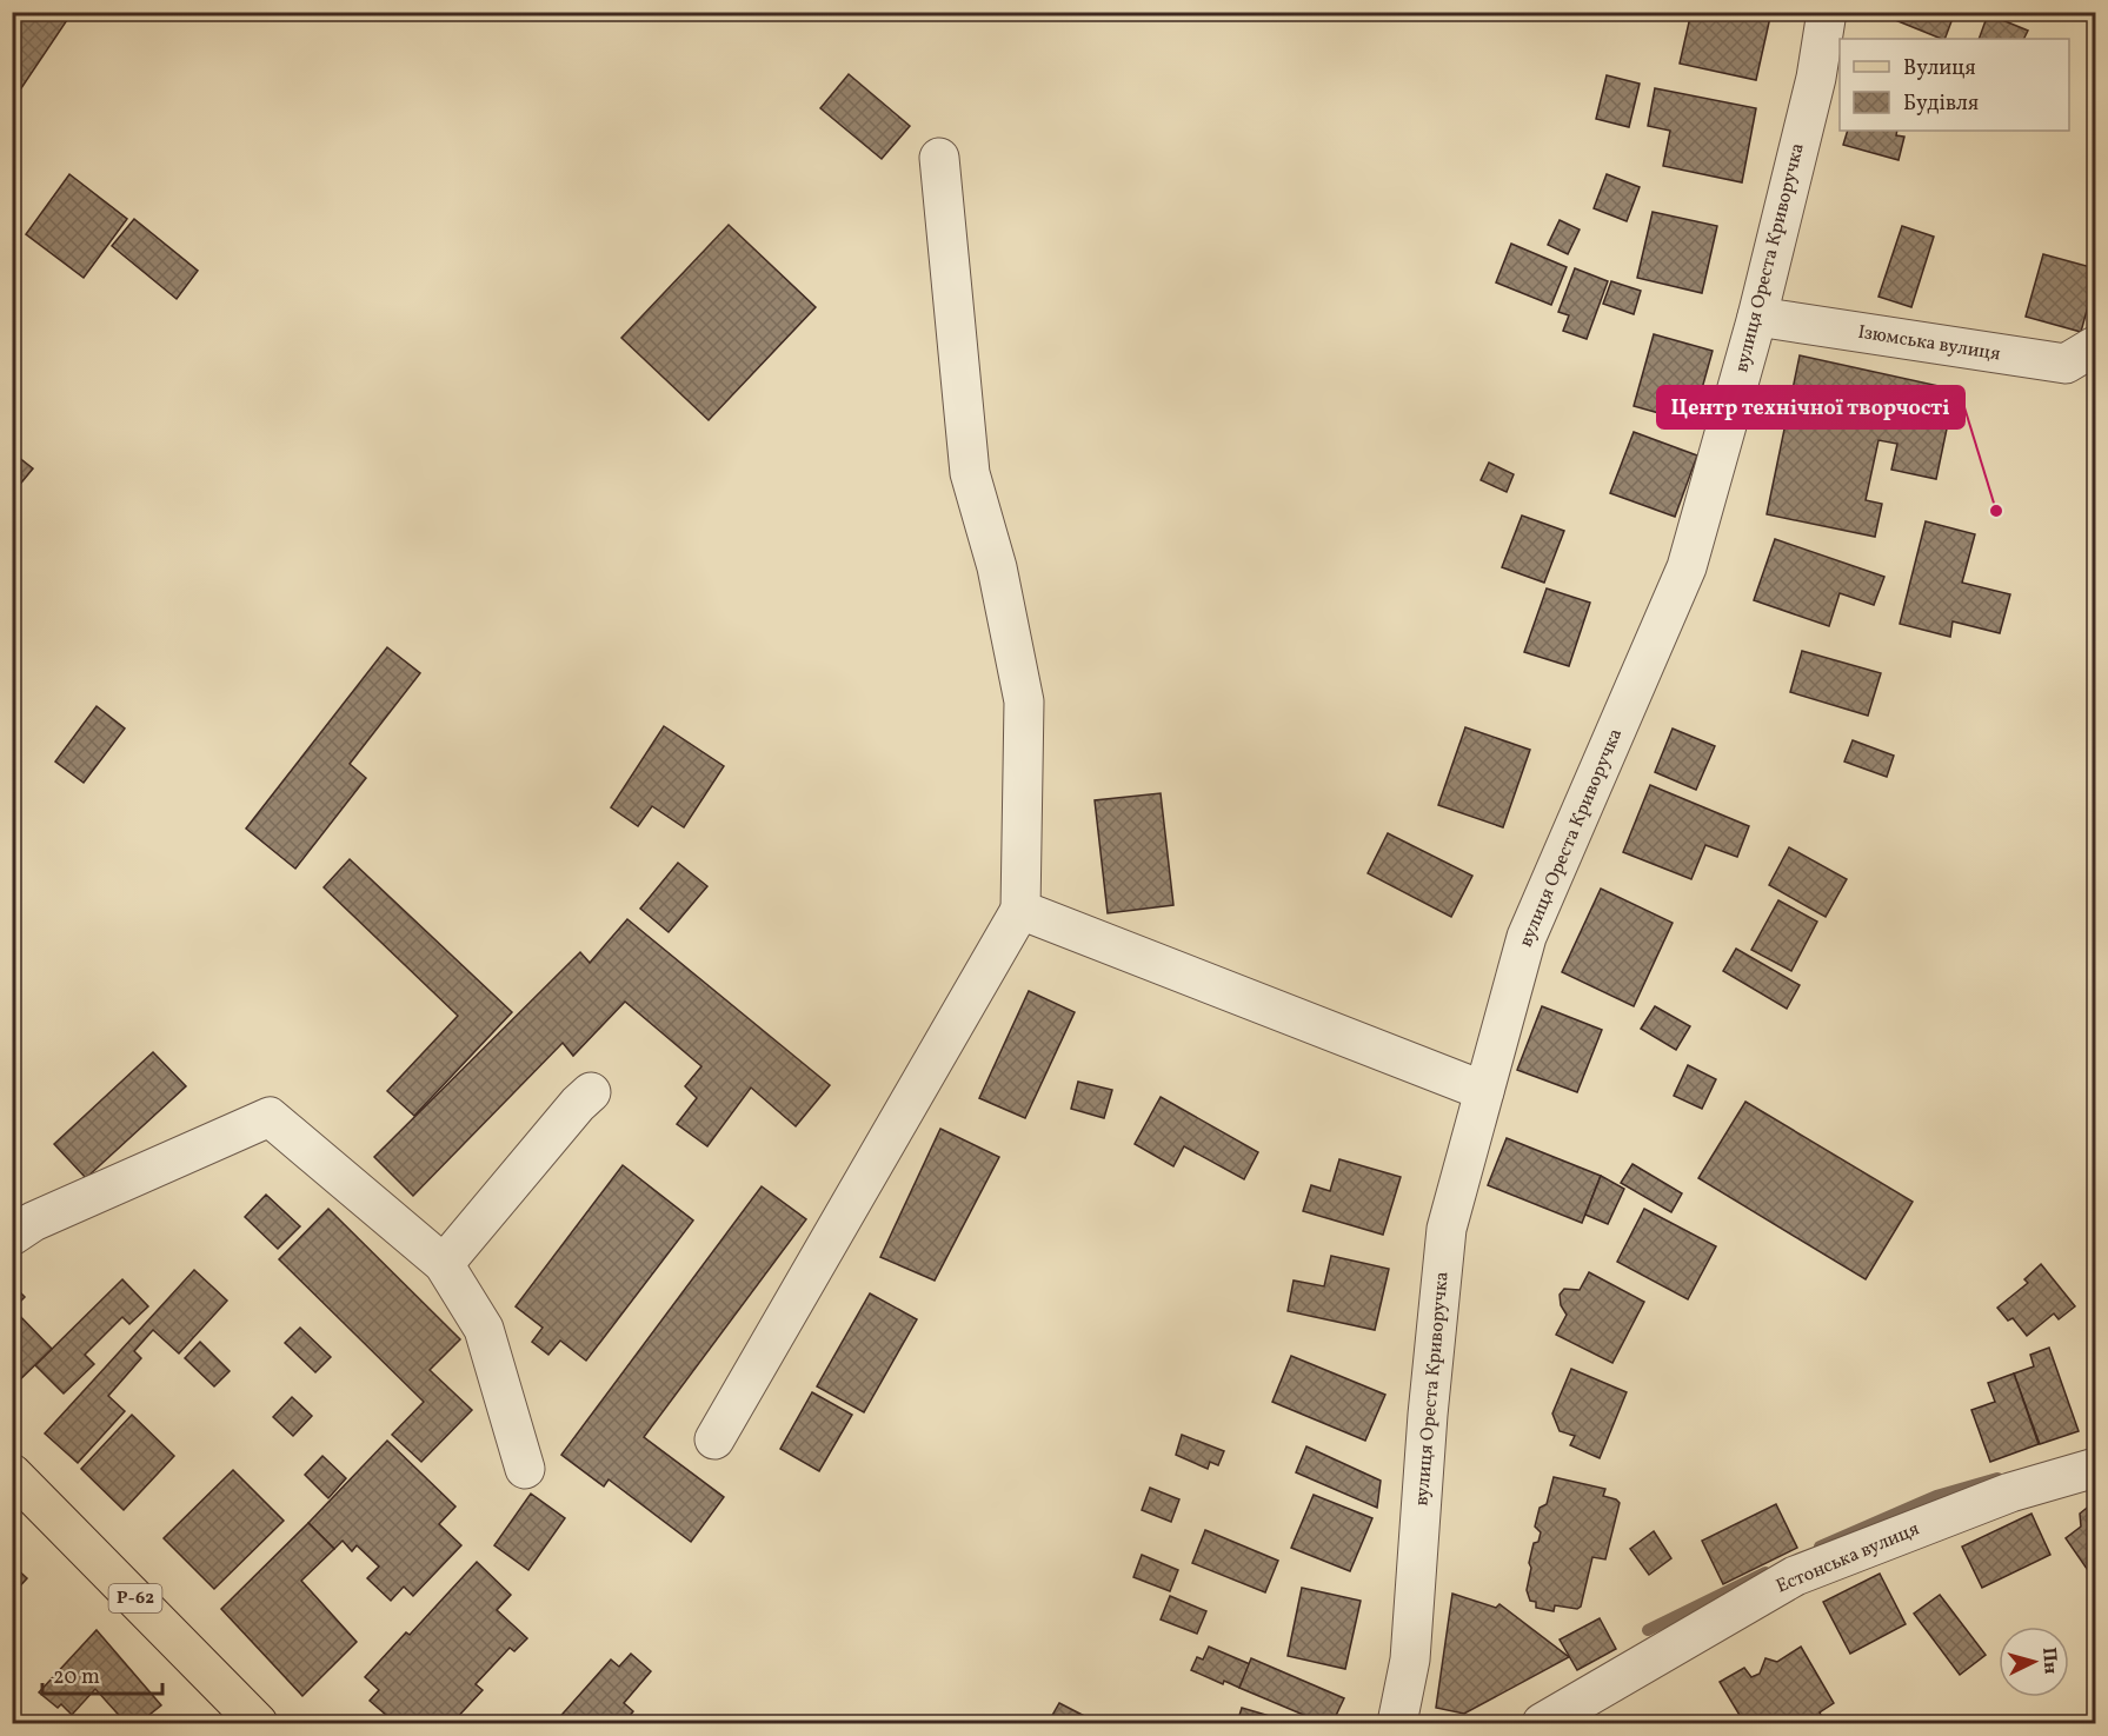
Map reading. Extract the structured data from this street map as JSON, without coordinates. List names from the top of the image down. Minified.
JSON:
{"streets":{"main road":["Р-62"],"street":["вулиця Ореста Криворучка","Ізюмська вулиця","Естонська вулиця"]},"crossings":[["вулиця Ореста Криворучка","Ізюмська вулиця"]],"places":["Центр технічної творчості"],"legend":["Вулиця","Будівля"],"scale_bar":"20 m","north":"right"}
